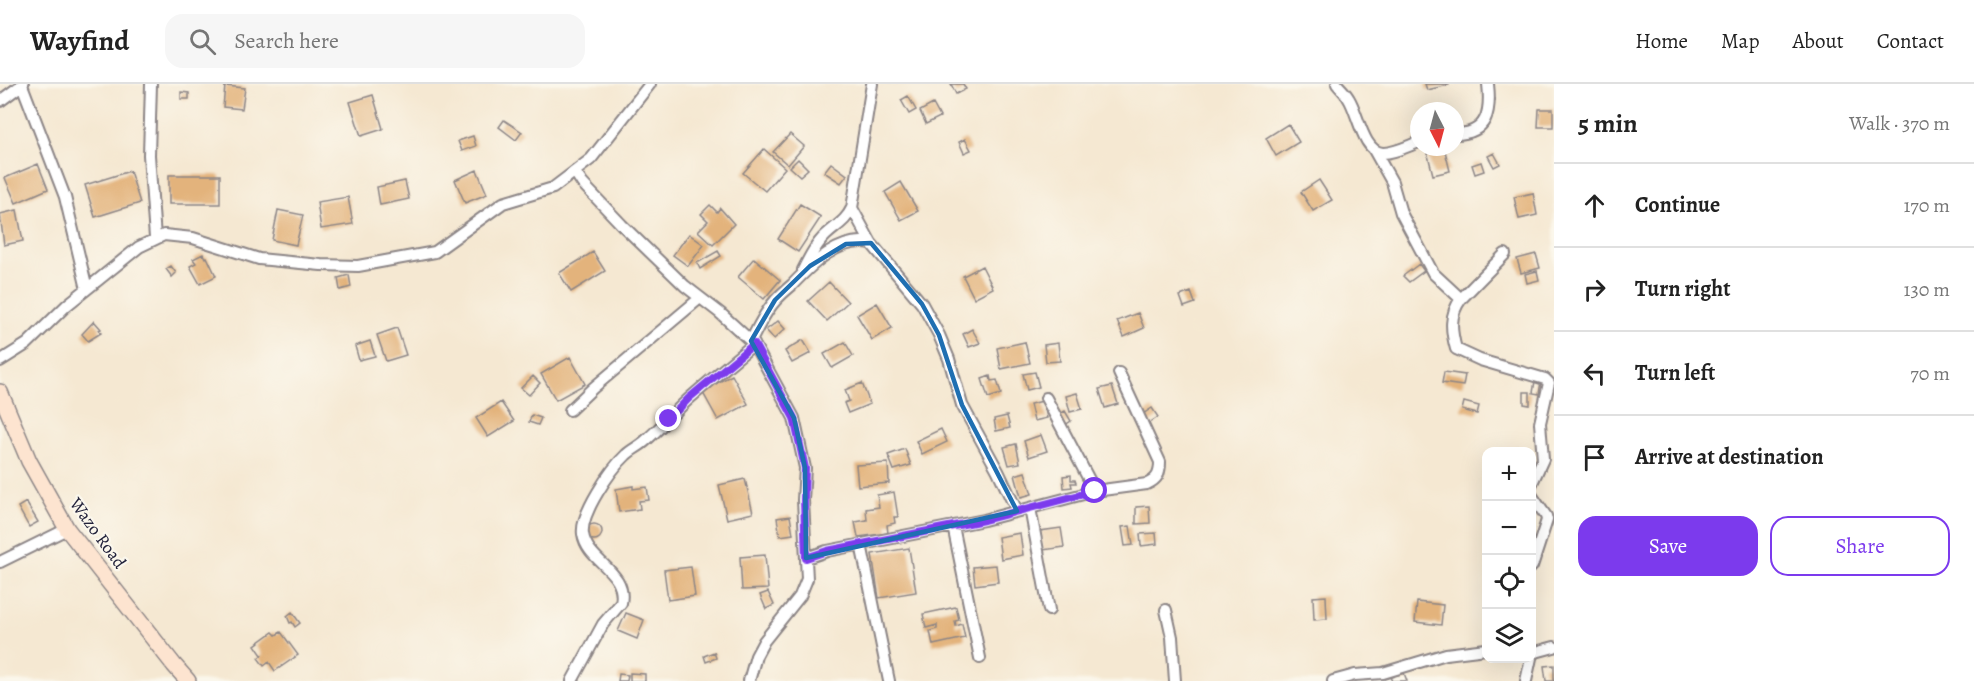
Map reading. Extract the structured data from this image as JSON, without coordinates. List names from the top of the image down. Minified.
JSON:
{"streets":{"main road":["Wazo Road"]},"north":"bottom","page":{"header":"Wayfind","search":"Search here","nav":["Home","Map","About","Contact"],"heading":["5 min","Walk · 370 m"],"list":[["Continue","170 m"],["Turn right","130 m"],["Turn left","70 m"],"Arrive at destination"],"map_buttons":["+","−"],"buttons":["Save","Share"]}}
